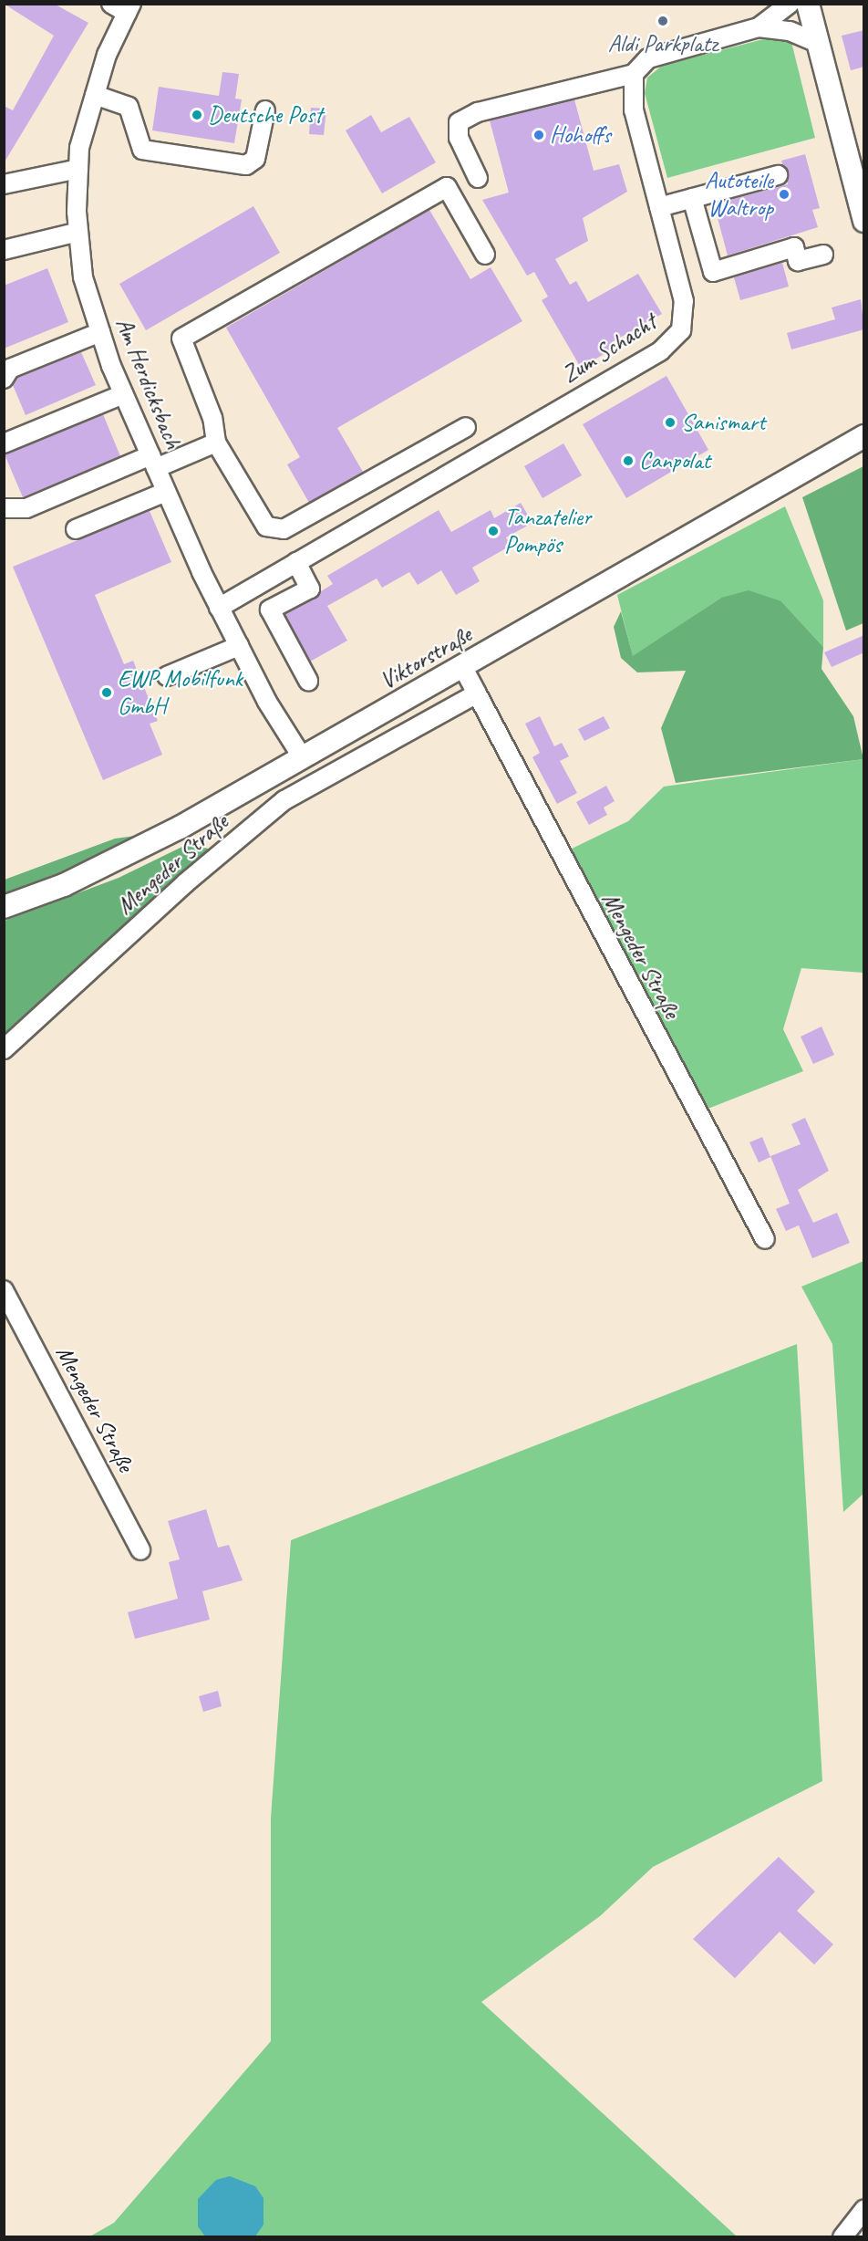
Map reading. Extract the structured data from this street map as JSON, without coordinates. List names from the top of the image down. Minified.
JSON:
{"streets":{"main road":["Viktorstraße"],"street":["Zum Schacht","Am Herdicksbach","Mengeder Straße"]},"crossings":[["Zum Schacht","Am Herdicksbach"],["Am Herdicksbach","Viktorstraße"],["Viktorstraße","Mengeder Straße"]],"places":["Aldi Parkplatz","Deutsche Post","Hohoffs","Autoteile Waltrop","Sanismart","Canpolat","Tanzatelier Pompös","EWP Mobilfunk GmbH"]}
